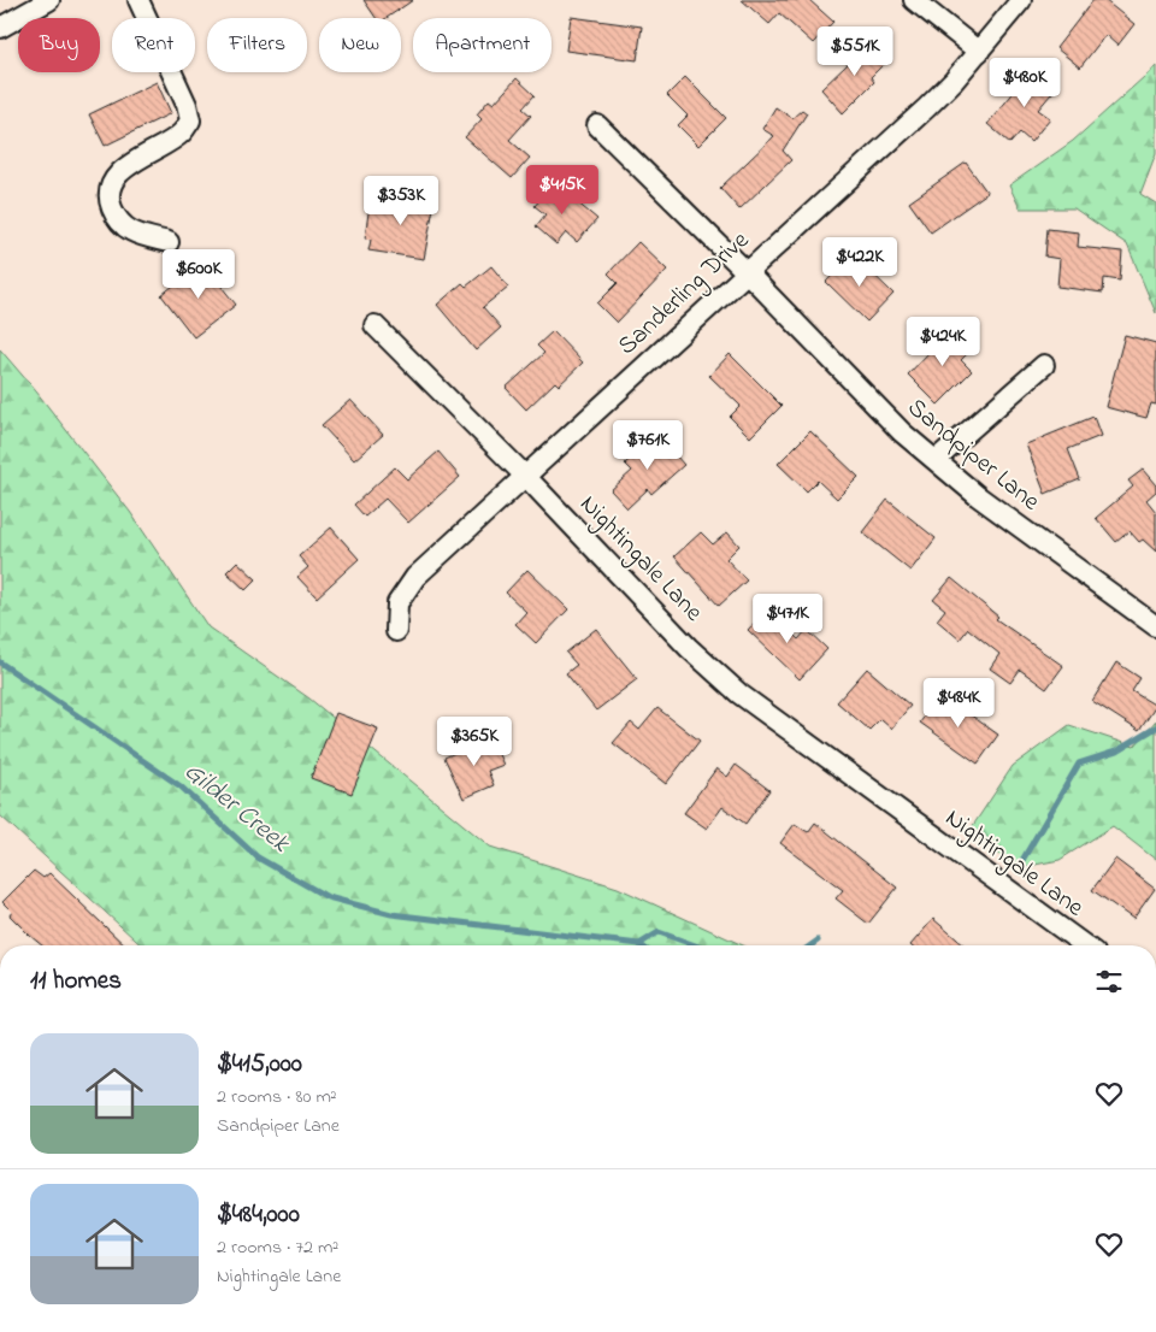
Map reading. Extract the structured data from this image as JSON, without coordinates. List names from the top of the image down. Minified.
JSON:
{"streets":{"street":["Sanderling Drive","Sandpiper Lane","Nightingale Lane"]},"crossings":[["Sanderling Drive","Sandpiper Lane"],["Sanderling Drive","Nightingale Lane"]],"water":["Gilder Creek"],"page":{"chip":["Buy","Rent","Filters","New","Apartment"],"price":["$551K","$480K","$415K","$353K","$422K","$600K","$424K","$761K","$471K","$484K","$365K"],"heading":"11 homes","list":[{"name":"$415,000","note":"2 rooms · 80 m² · Sandpiper Lane"},{"name":"$484,000","note":"2 rooms · 72 m² · Nightingale Lane"}]}}
